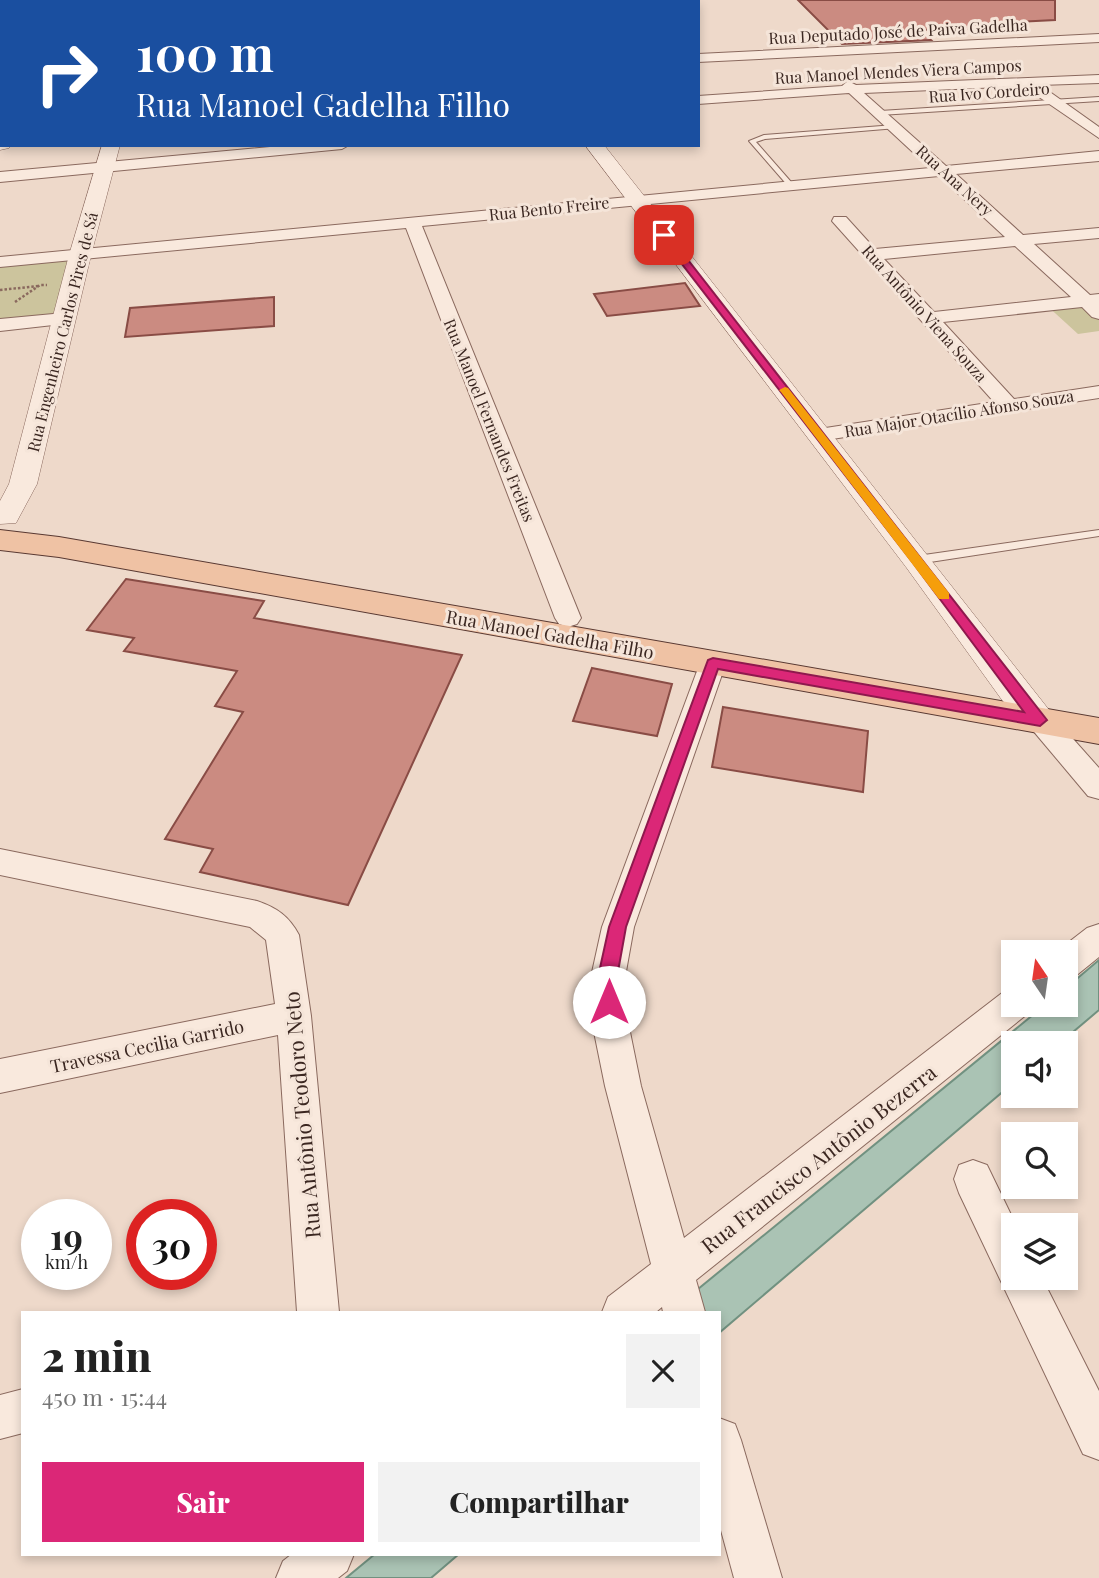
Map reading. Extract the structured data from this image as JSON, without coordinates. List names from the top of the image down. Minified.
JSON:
{"streets":{"main road":["Rua Manoel Gadelha Filho"],"street":["Rua Deputado José de Paiva Gadelha","Rua Manoel Mendes Viera Campos","Rua Ana Nery","Rua Bento Freire","Rua Antônio Viena Souza","Rua Engenheiro Carlos Pires de Sá","Rua Major Otacílio Afonso Souza","Rua Manoel Fernandes Freitas","Travessa Cecilia Garrido","Rua Antônio Teodoro Neto","Rua Francisco Antônio Bezerra"],"lane":["Rua Ivo Cordeiro"]},"crossings":[["Rua Deputado José de Paiva Gadelha","Rua Ana Nery"],["Rua Manoel Mendes Viera Campos","Rua Ana Nery"],["Rua Ivo Cordeiro","Rua Ana Nery"],["Rua Ana Nery","Rua Bento Freire"],["Rua Bento Freire","Rua Engenheiro Carlos Pires de Sá"],["Rua Bento Freire","Rua Manoel Fernandes Freitas"],["Rua Antônio Viena Souza","Rua Major Otacílio Afonso Souza"],["Rua Engenheiro Carlos Pires de Sá","Rua Manoel Gadelha Filho"],["Rua Manoel Fernandes Freitas","Rua Manoel Gadelha Filho"],["Travessa Cecilia Garrido","Rua Antônio Teodoro Neto"]],"north":"top","page":{"turn":["100 m","Rua Manoel Gadelha Filho"],"speed":"19 km/h","limit":"30","heading":["2 min","450 m · 15:44"],"buttons":["Sair","Compartilhar"]}}
